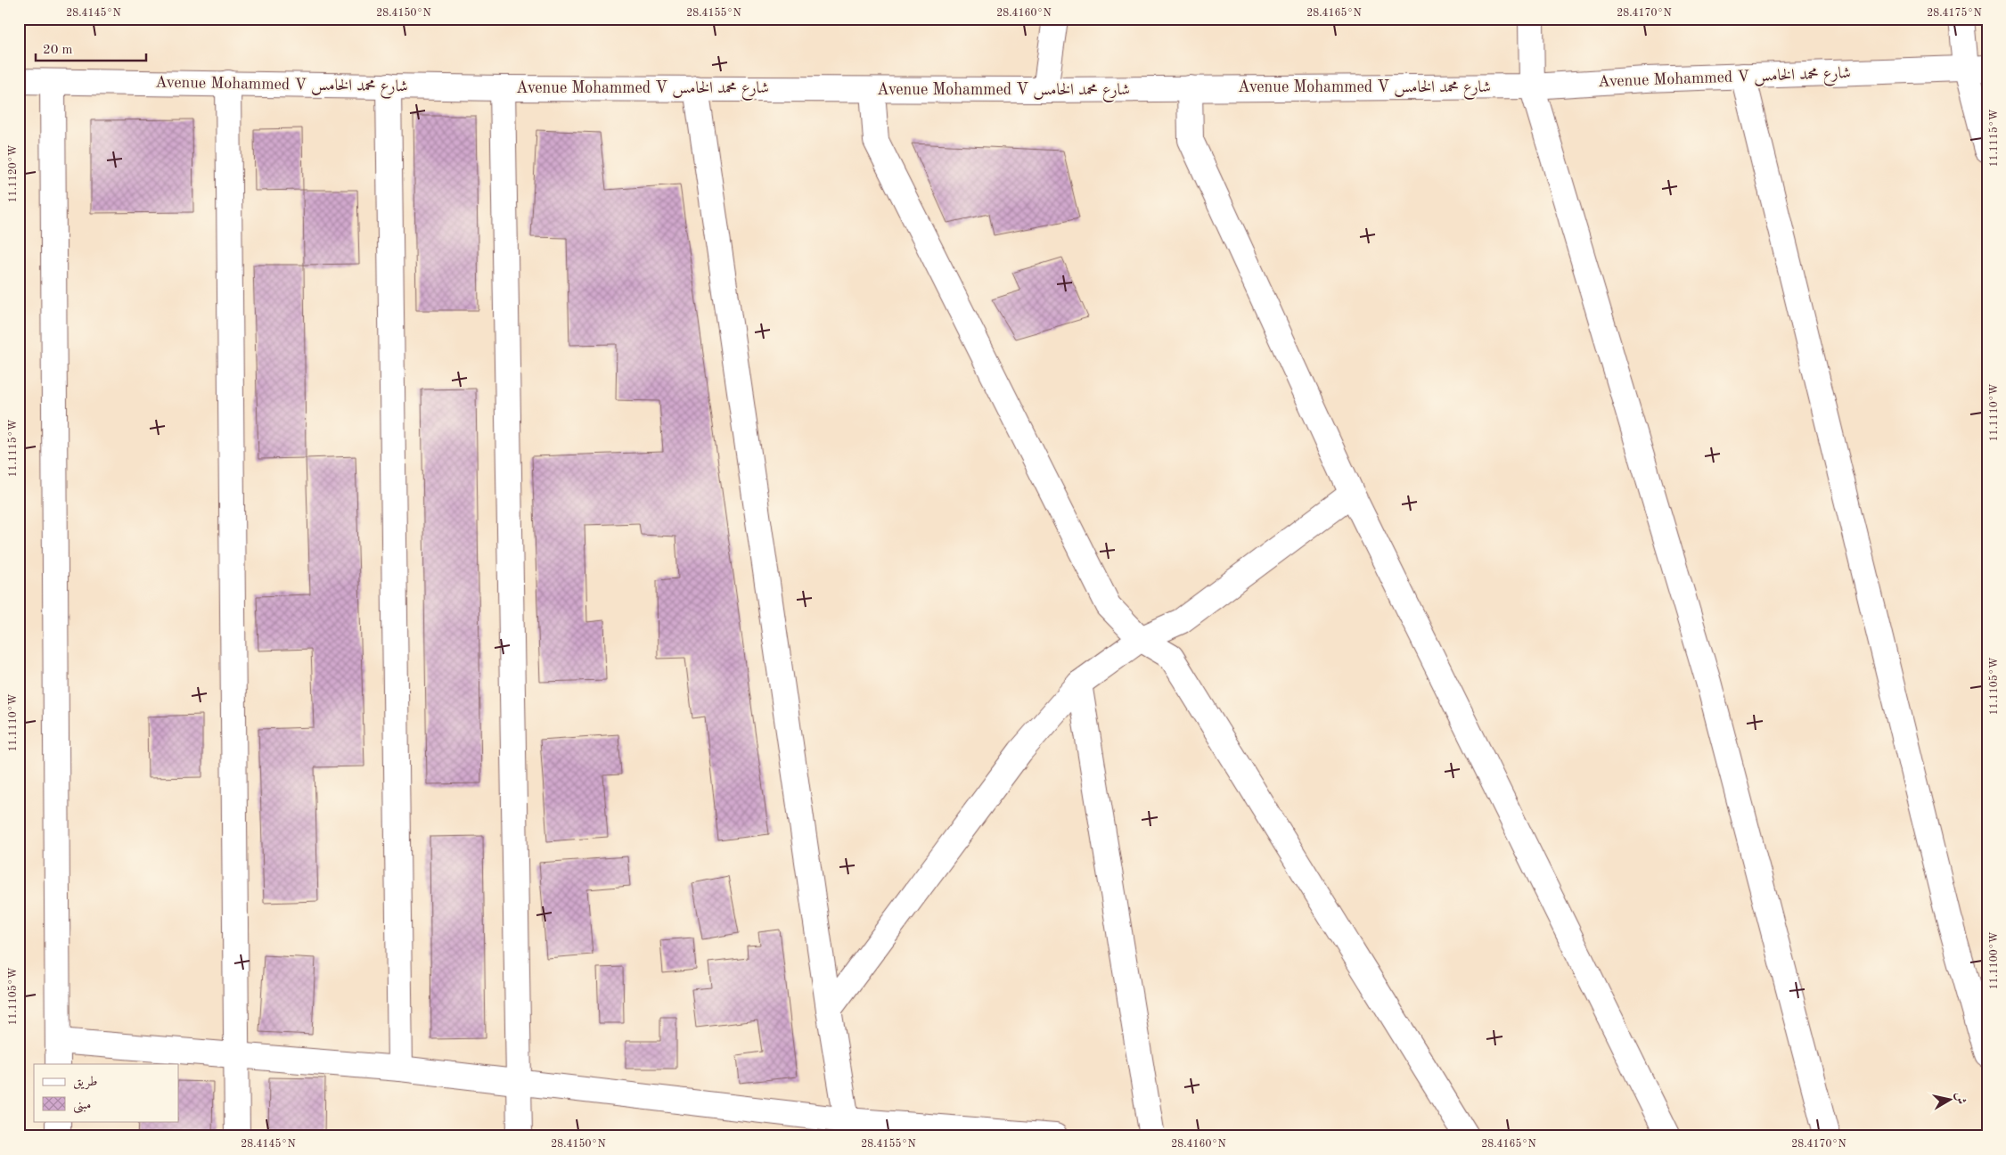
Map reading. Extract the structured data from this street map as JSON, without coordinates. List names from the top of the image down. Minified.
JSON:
{"streets":{"street":["Avenue Mohammed V شارع محمد الخامس"]},"legend":["طريق","مبنى"],"scale_bar":"20 m","north":"right","coordinates":["28.4145°N","28.4150°N","28.4155°N","28.4160°N","28.4165°N","28.4170°N","28.4175°N","11.1115°W","11.1120°W","11.1110°W","11.1105°W","11.1100°W"]}
